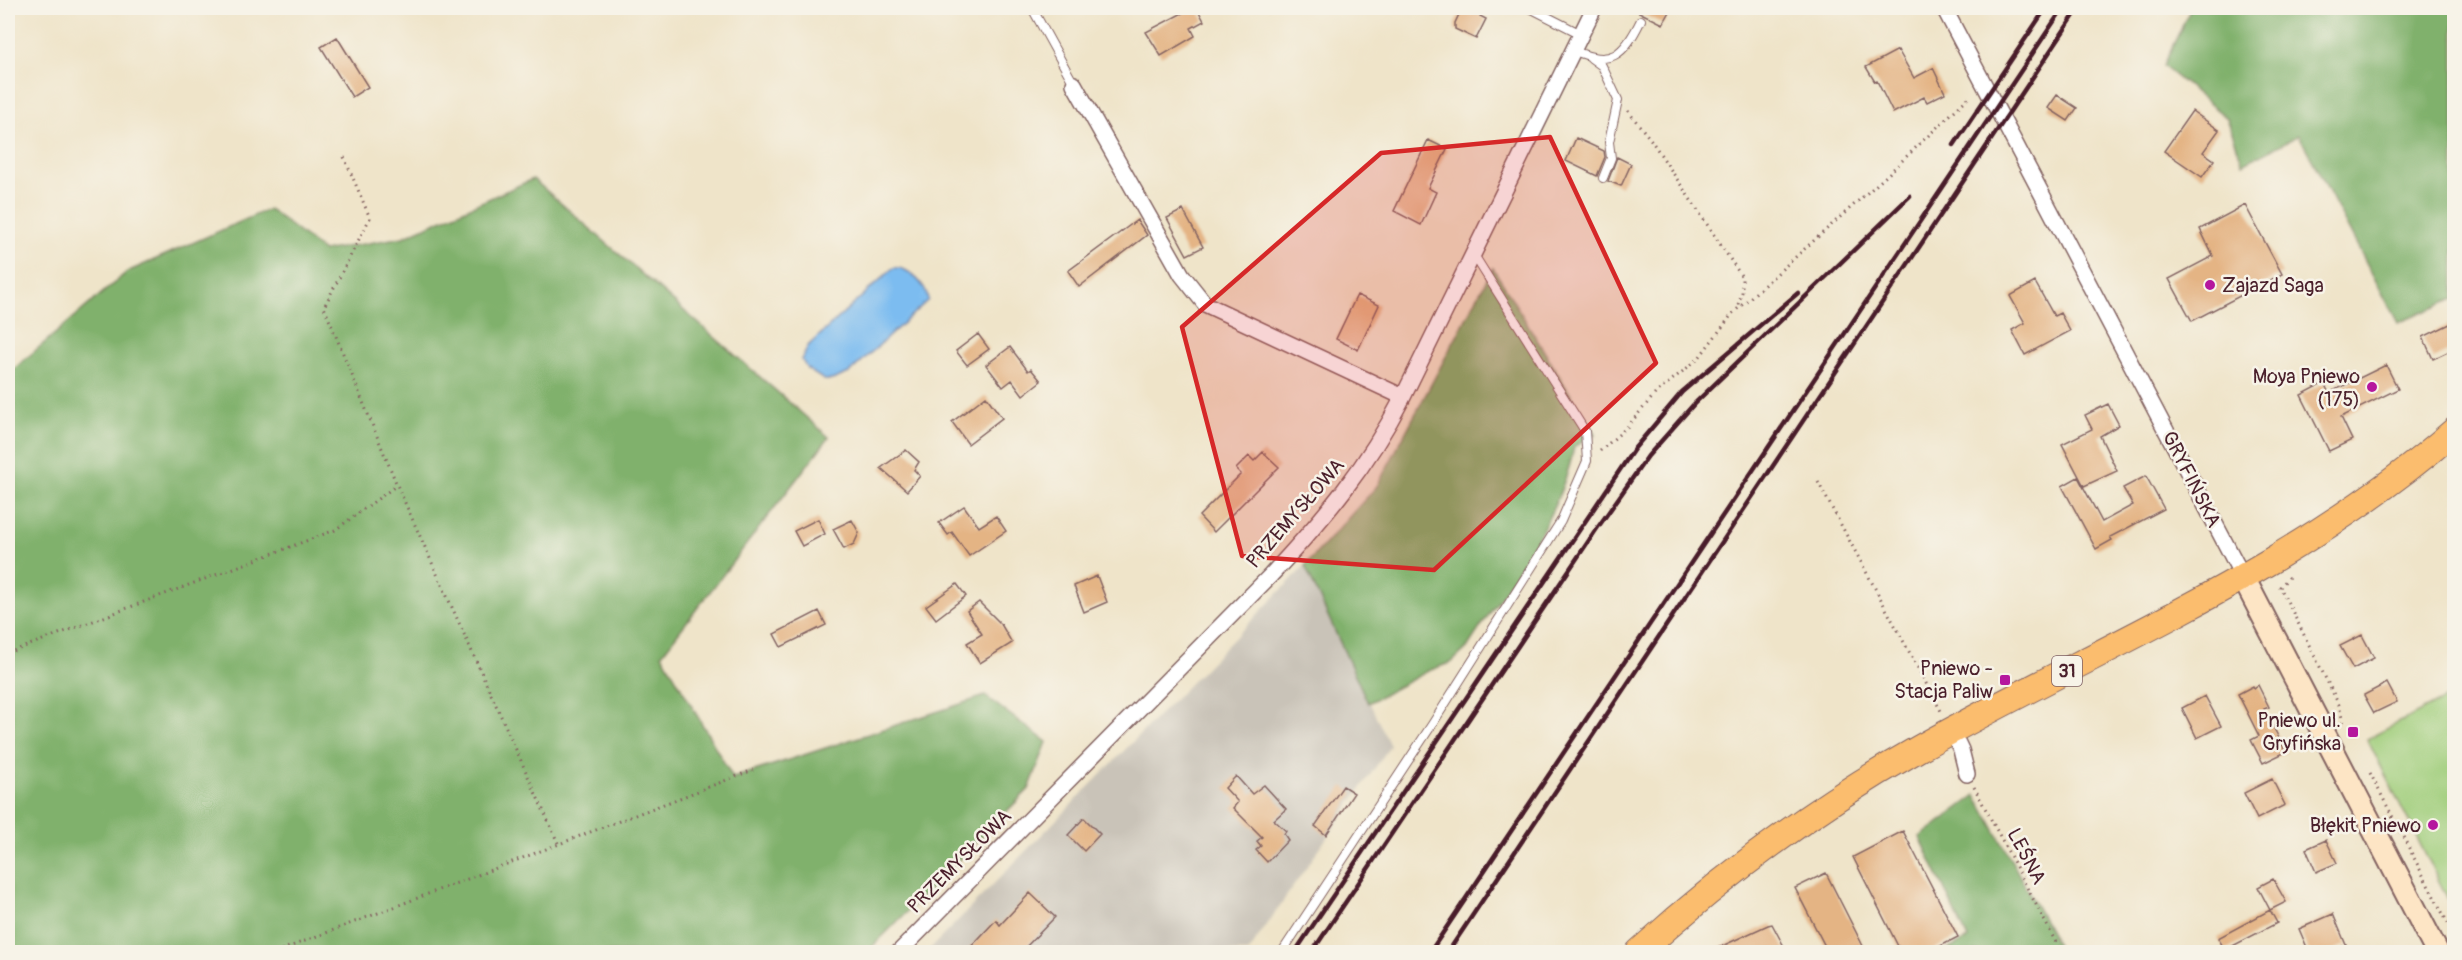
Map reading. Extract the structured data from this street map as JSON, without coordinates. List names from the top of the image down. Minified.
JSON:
{"streets":{"main road":["GRYFIŃSKA","31"],"street":["PRZEMYSŁOWA"],"path":["LEŚNA"]},"crossings":[["GRYFIŃSKA","31"]],"places":{"other":["Zajazd Saga","Moya Pniewo (175)","Błękit Pniewo"],"transit":["Pniewo - Stacja Paliw","Pniewo ul. Gryfińska"]}}
